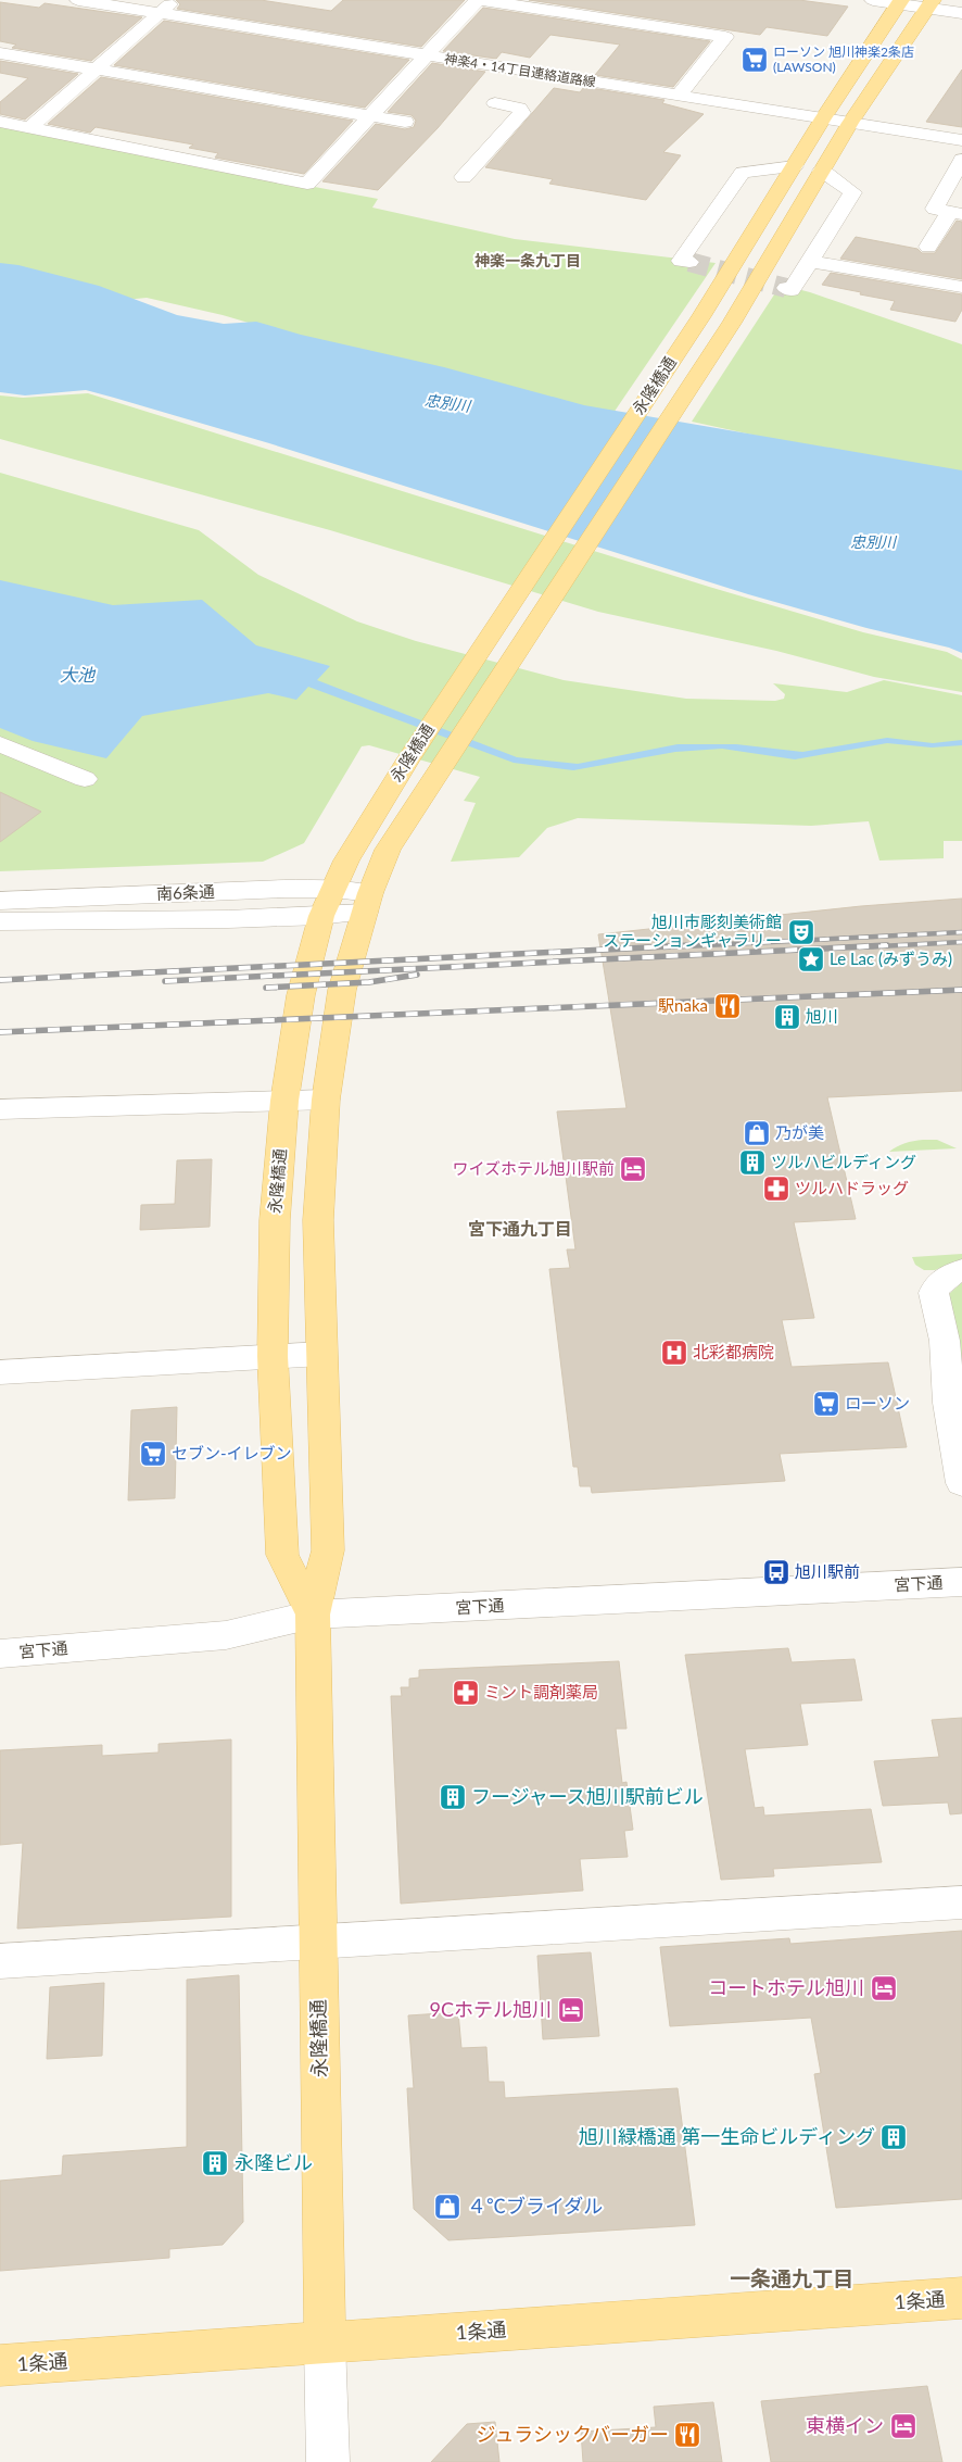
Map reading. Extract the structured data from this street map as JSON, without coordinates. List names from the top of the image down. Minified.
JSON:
{"streets":{"main road":["永隆橋通","1条通"],"street":["神楽4・14丁目連絡道路線","南6条通","宮下通"]},"crossings":[["神楽4・14丁目連絡道路線","永隆橋通"],["永隆橋通","南6条通"],["永隆橋通","宮下通"],["永隆橋通","1条通"]],"districts":["神楽一条九丁目","宮下通九丁目","一条通九丁目"],"water":["忠別川","大池"],"places":{"supermarket":["ローソン 旭川神楽2条店 (LAWSON)","ローソン","セブン-イレブン"],"theatre":["旭川市彫刻美術館 ステーションギャラリー"],"place":["Le Lac (みずうみ)"],"restaurant":["駅naka","ジュラシックバーガー"],"building":["旭川","ツルハビルディング","フージャース旭川駅前ビル","旭川緑橋通 第一生命ビルディング","永隆ビル"],"shop":["乃が美","４℃ブライダル"],"hotel":["ワイズホテル旭川駅前","コートホテル旭川","9Cホテル旭川","東横イン"],"pharmacy":["ツルハドラッグ","ミント調剤薬局"],"hospital":["北彩都病院"],"bus stop":["旭川駅前"]}}
